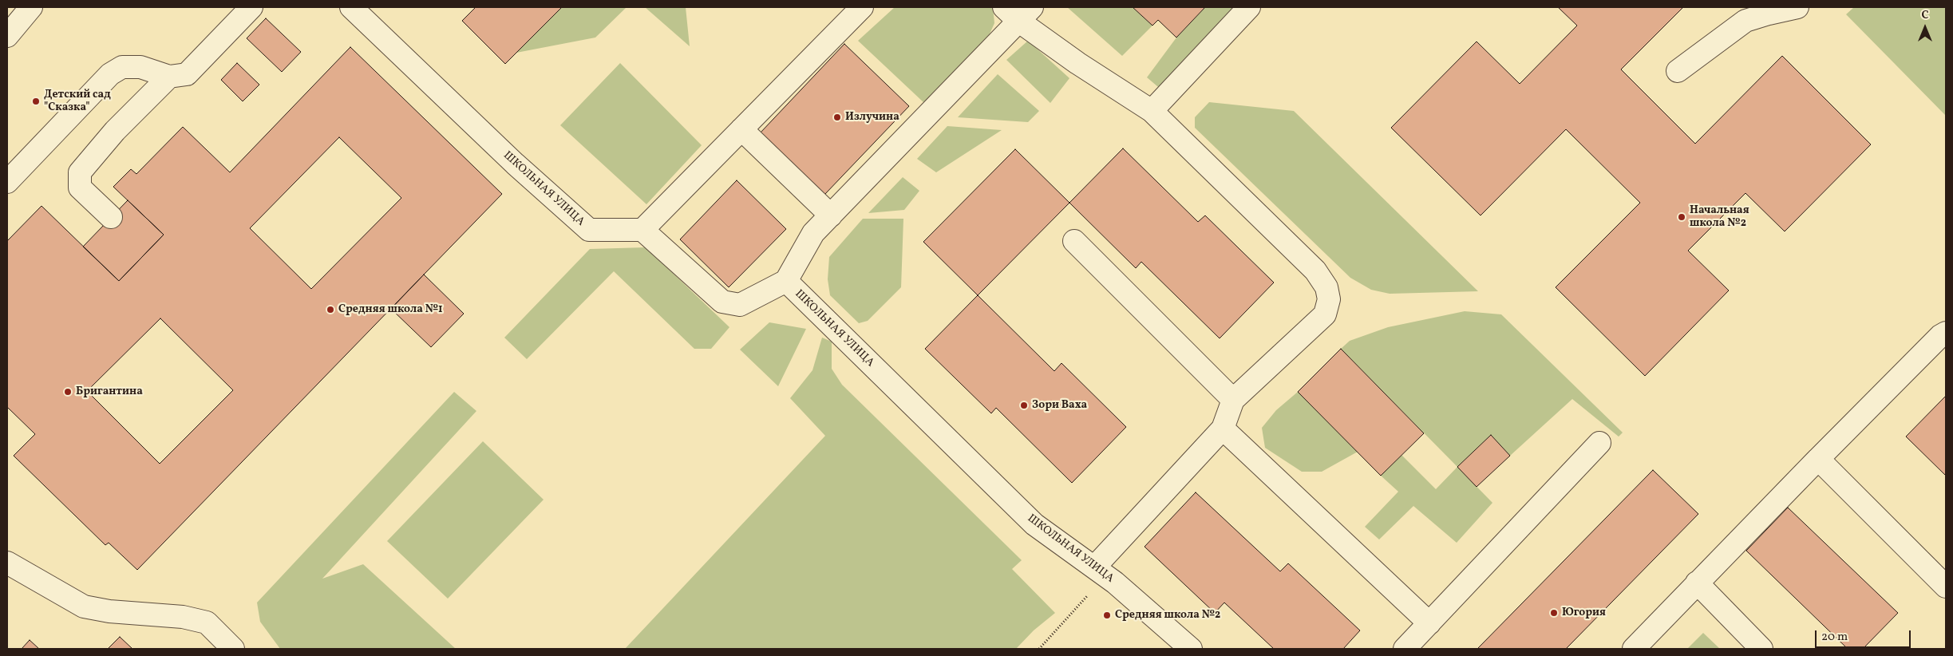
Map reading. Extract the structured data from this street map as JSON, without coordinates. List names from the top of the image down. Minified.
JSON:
{"streets":{"street":["ШКОЛЬНАЯ УЛИЦА"]},"places":["Детский сад \"Сказка\"","Излучина","Начальная школа №2","Средняя школа №1","Бригантина","Зори Ваха","Югория","Средняя школа №2"],"scale_bar":"20 m","north":"top"}
